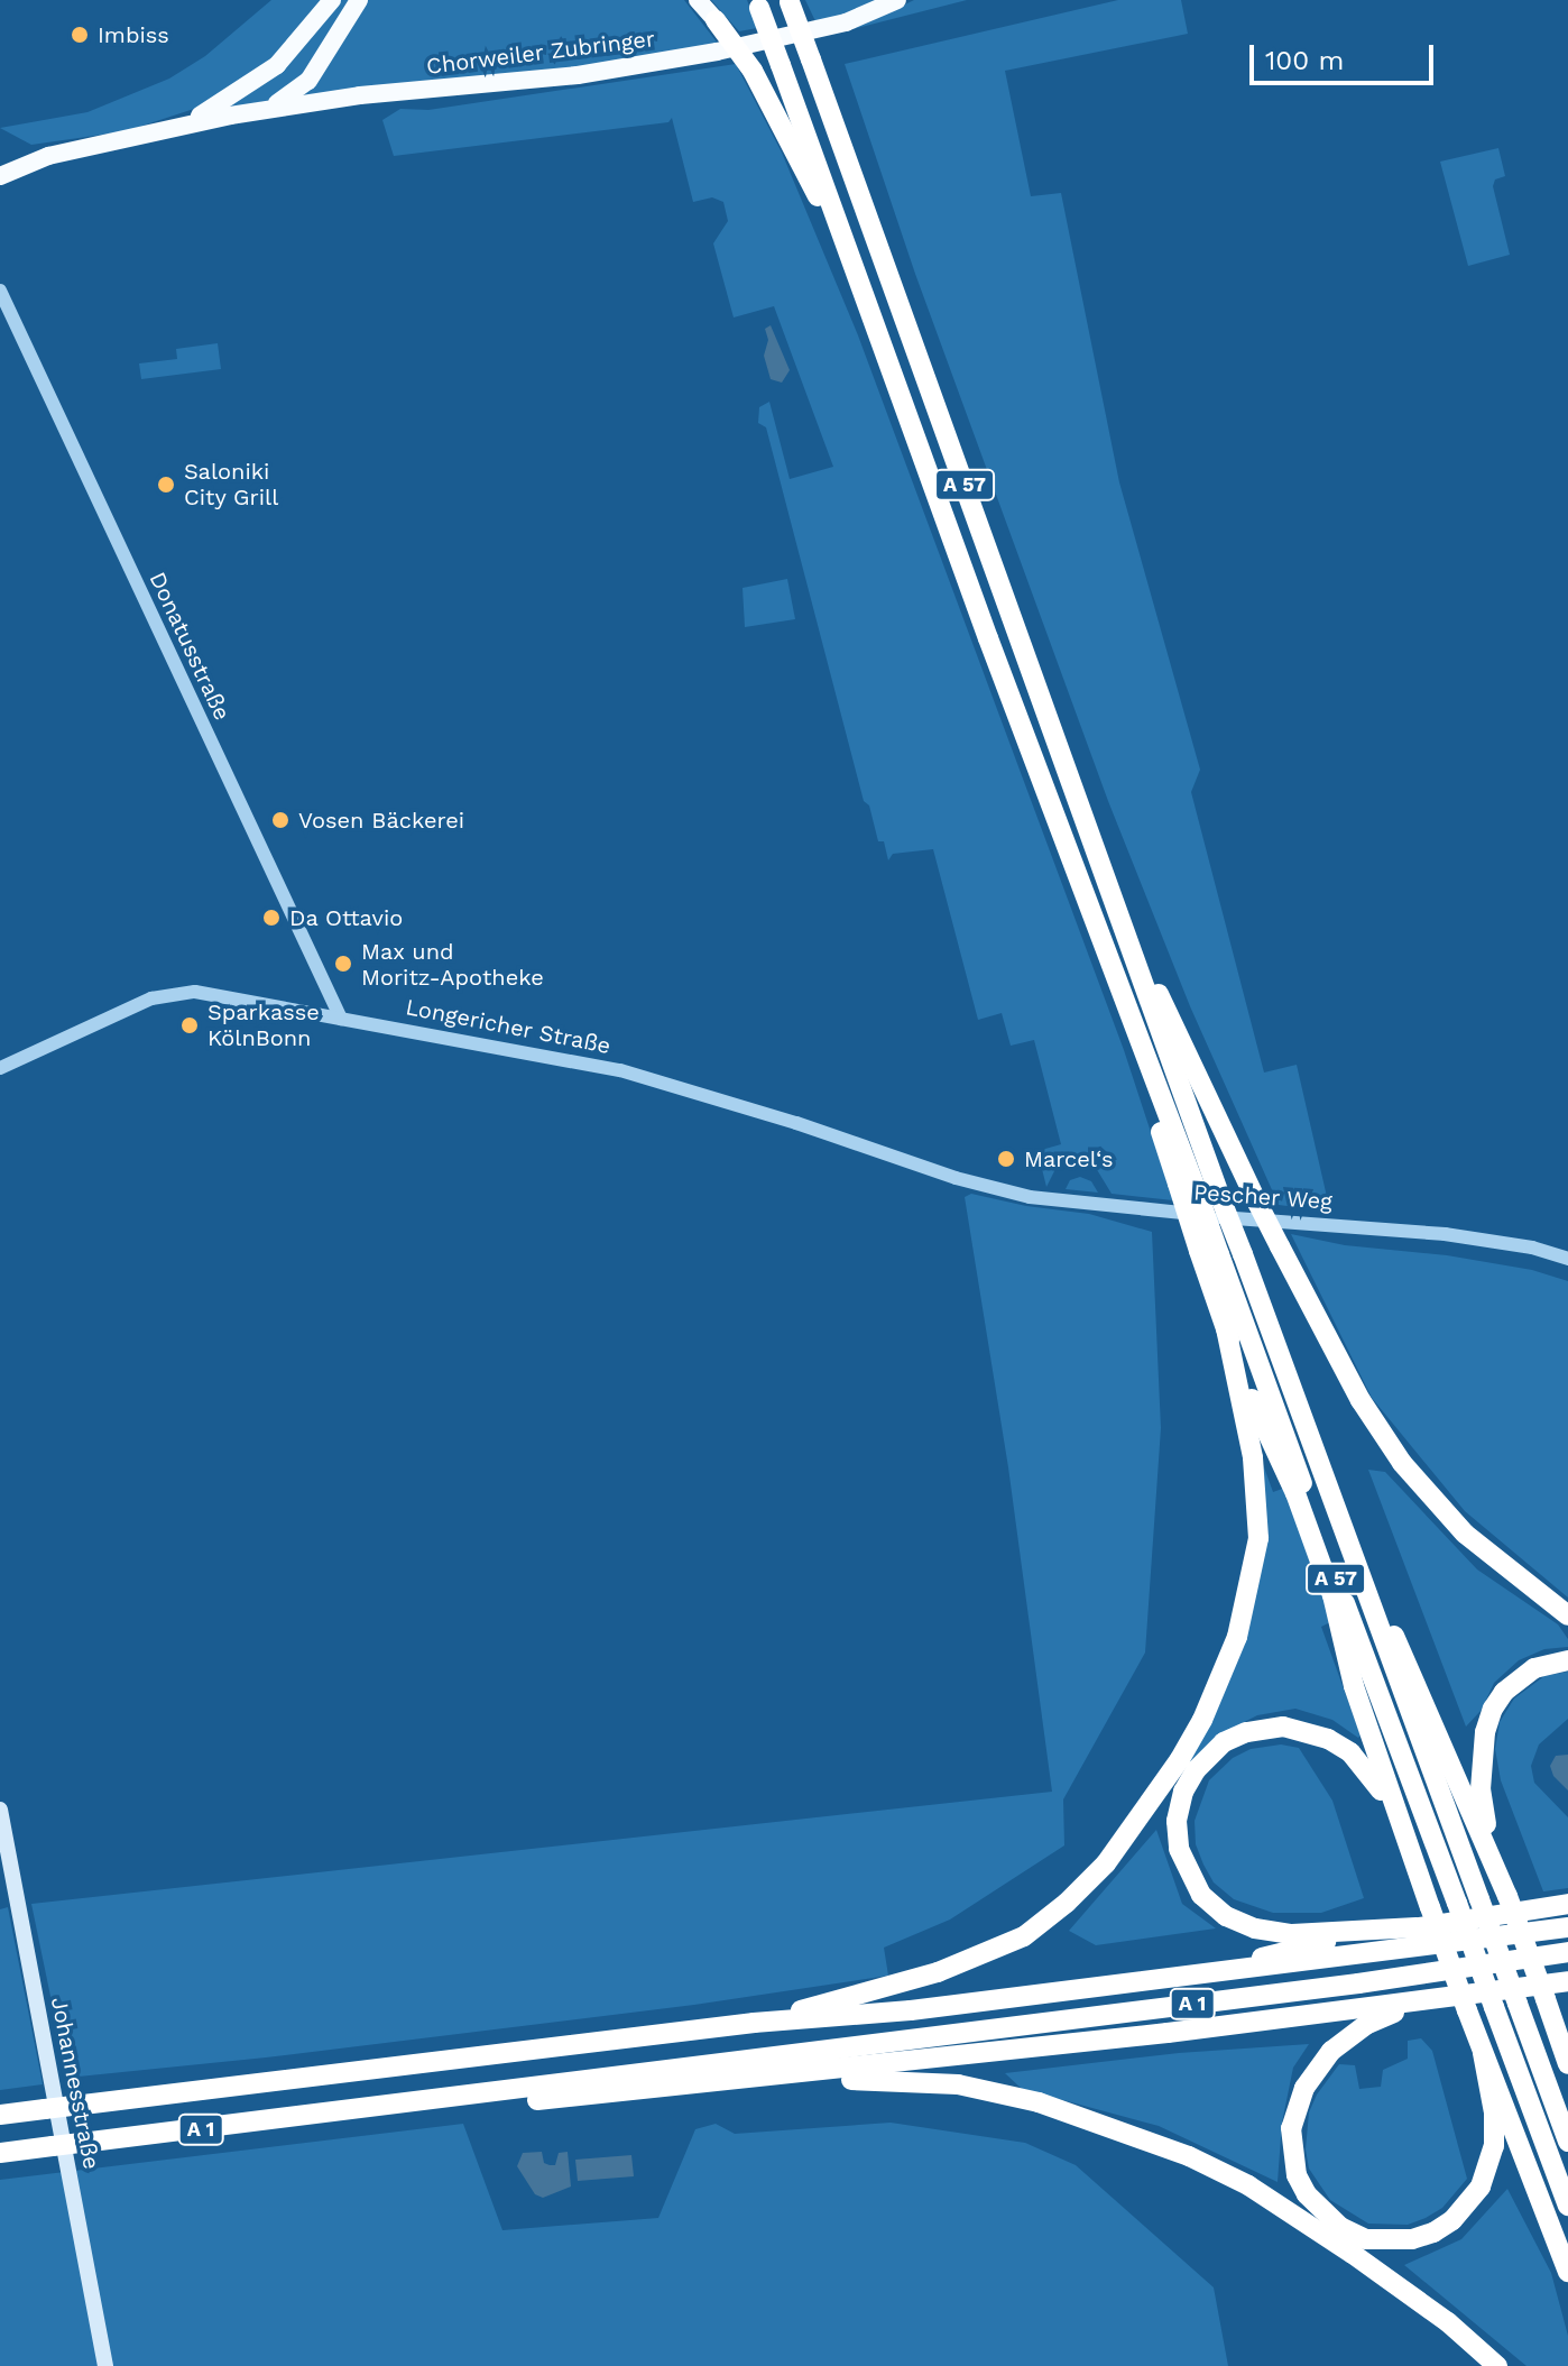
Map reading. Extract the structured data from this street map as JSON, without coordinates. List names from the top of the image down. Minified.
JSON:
{"streets":{"highway":["Chorweiler Zubringer","A 57","A 1"],"main road":["Johannesstraße"],"street":["Donatusstraße","Longericher Straße","Pescher Weg"]},"crossings":[["Donatusstraße","Longericher Straße"],["Longericher Straße","Pescher Weg"]],"places":["Imbiss","Saloniki City Grill","Vosen Bäckerei","Da Ottavio","Max und Moritz-Apotheke","Sparkasse KölnBonn","Marcel‘s"],"scale_bar":"100 m"}
